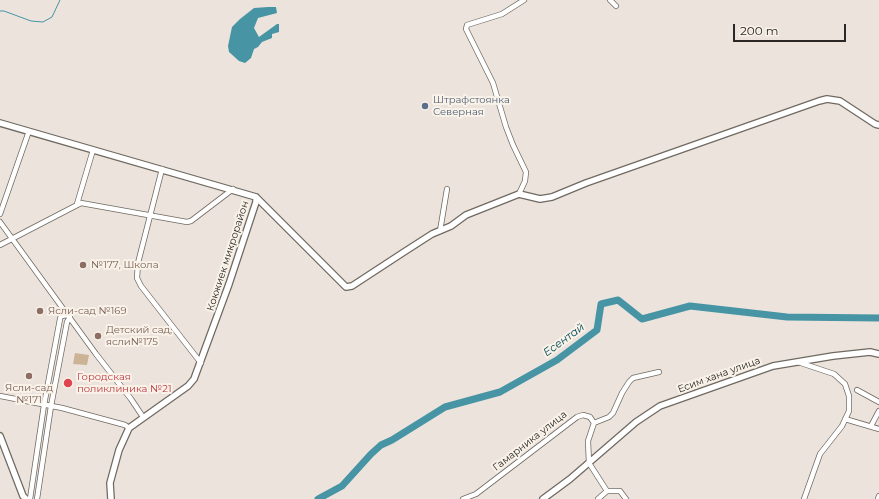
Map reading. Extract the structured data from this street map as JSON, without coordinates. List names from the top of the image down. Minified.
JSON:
{"streets":{"street":["Кокжиек микрорайон","Есим хана улица","Гамарника улица"]},"water":["Есентай"],"places":["Штрафстоянка Северная","№177, Школа","Ясли-сад №169","Детский сад, ясли№175","Ясли-сад №171","Городская поликлиника №21"],"scale_bar":"200 m"}
